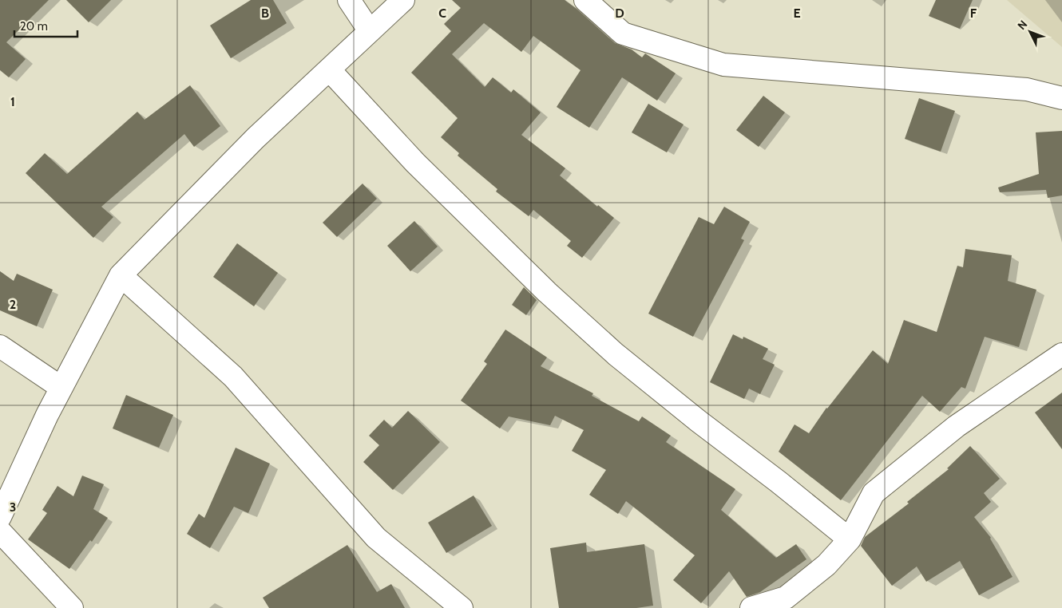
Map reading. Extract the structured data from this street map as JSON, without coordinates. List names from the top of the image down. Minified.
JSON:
{"scale_bar":"20 m","north":"top left","grid":{"columns":["B","C","D","E","F"],"rows":["1","2","3"]}}
